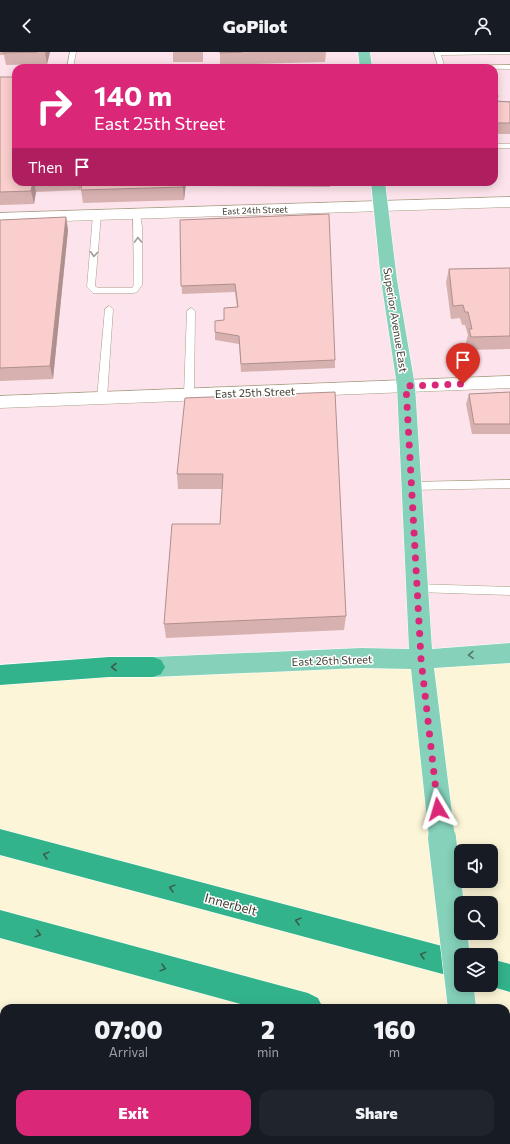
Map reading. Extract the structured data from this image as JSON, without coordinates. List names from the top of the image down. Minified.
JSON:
{"streets":{"highway":["Innerbelt"],"main road":["Superior Avenue East","East 26th Street"],"street":["East 24th Street","East 25th Street"]},"crossings":[["East 24th Street","Superior Avenue East"],["Superior Avenue East","East 25th Street"],["Superior Avenue East","East 26th Street"]],"page":{"header":"GoPilot","turn":["140 m","East 25th Street"],"then":"Then","eta":["07:00","Arrival","2","min","160","m"],"buttons":["Exit","Share"]}}
